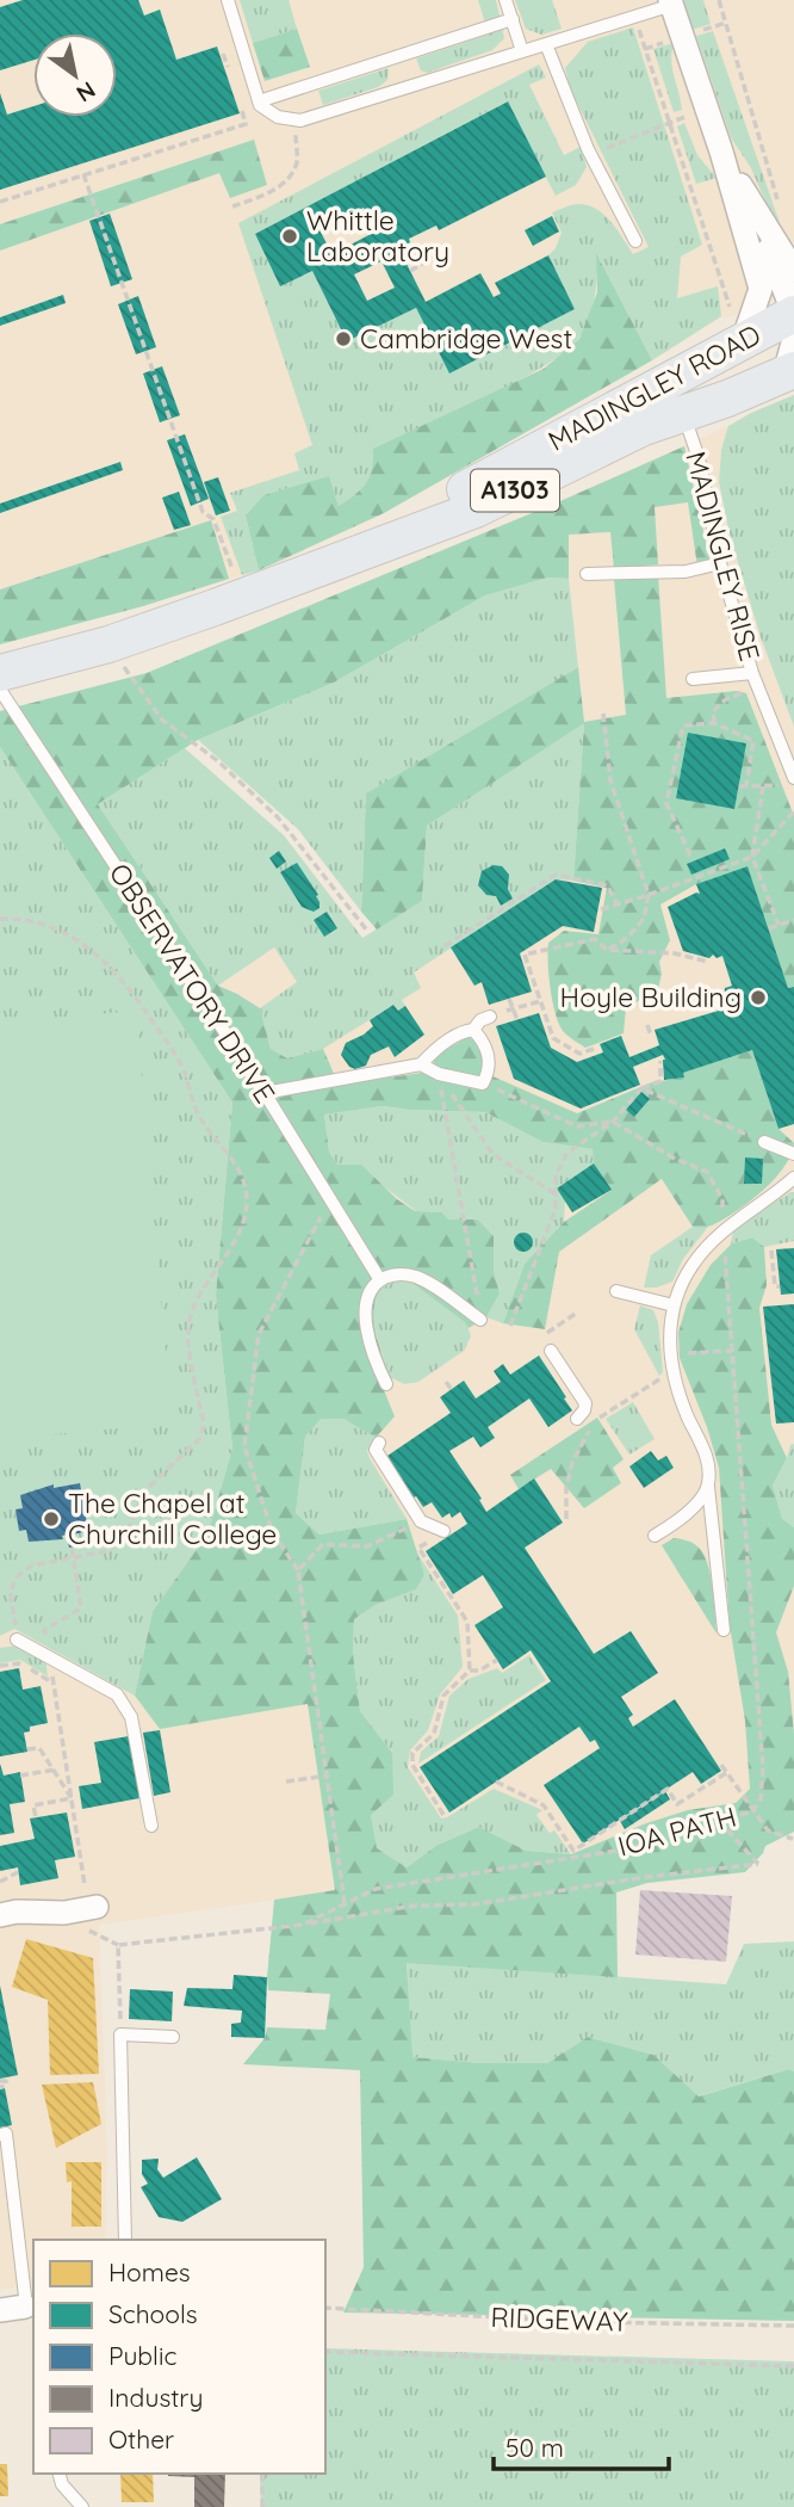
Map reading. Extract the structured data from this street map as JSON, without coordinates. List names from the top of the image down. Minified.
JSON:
{"streets":{"main road":["MADINGLEY ROAD","A1303"],"lane":["MADINGLEY RISE","OBSERVATORY DRIVE"],"path":["IOA PATH","RIDGEWAY"]},"crossings":[["MADINGLEY ROAD","MADINGLEY RISE"]],"places":["Whittle Laboratory","Cambridge West","Hoyle Building","The Chapel at Churchill College"],"legend":["Homes","Schools","Public","Industry","Other"],"scale_bar":"50 m","north":"bottom right"}
